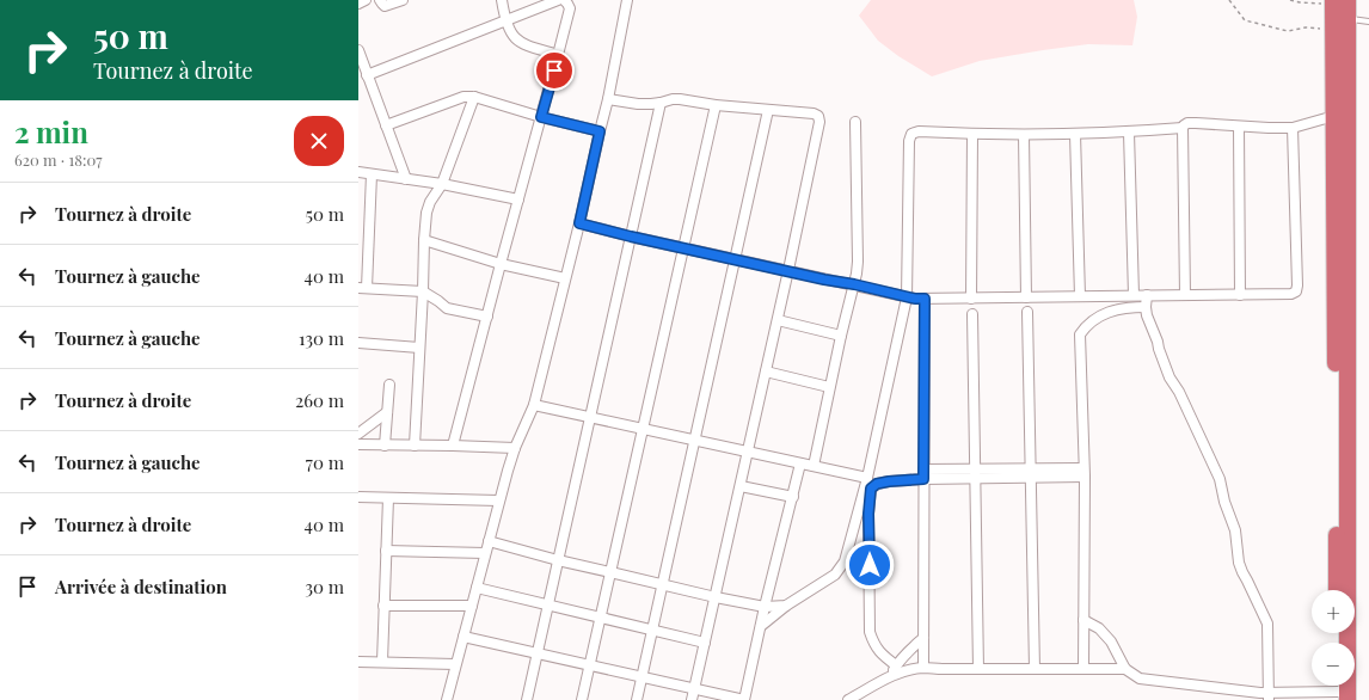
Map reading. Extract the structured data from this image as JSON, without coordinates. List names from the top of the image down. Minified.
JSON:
{"page":{"turn":["50 m","Tournez à droite"],"heading":["2 min","620 m · 18:07"],"list":[{"name":"Tournez à droite","value":"50 m"},{"name":"Tournez à gauche","value":"40 m"},{"name":"Tournez à gauche","value":"130 m"},{"name":"Tournez à droite","value":"260 m"},{"name":"Tournez à gauche","value":"70 m"},{"name":"Tournez à droite","value":"40 m"},{"name":"Arrivée à destination","value":"30 m"}],"map_buttons":["+","−"]}}
